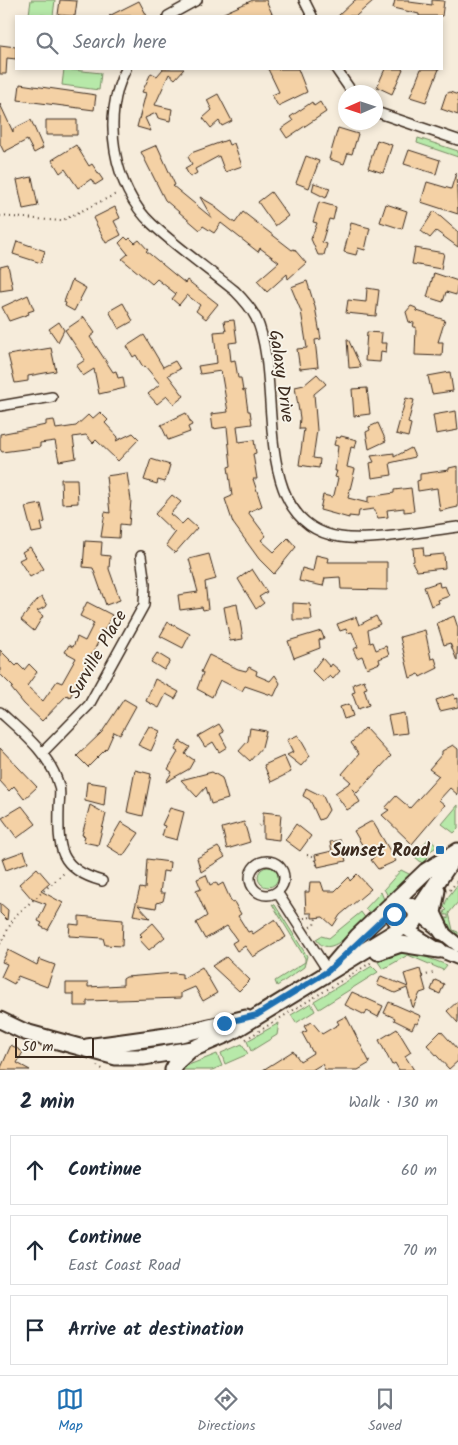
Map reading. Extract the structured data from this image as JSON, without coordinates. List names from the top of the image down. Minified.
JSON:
{"streets":{"street":["Galaxy Drive","Surville Place"]},"places":{"transit":["Sunset Road"]},"scale_bar":"50 m","north":"left","page":{"search":"Search here","scale":"50 m","heading":["2 min","Walk · 130 m"],"list":[["Continue","60 m"],["Continue","East Coast Road","70 m"],"Arrive at destination"],"nav":["Map","Directions","Saved"]}}
